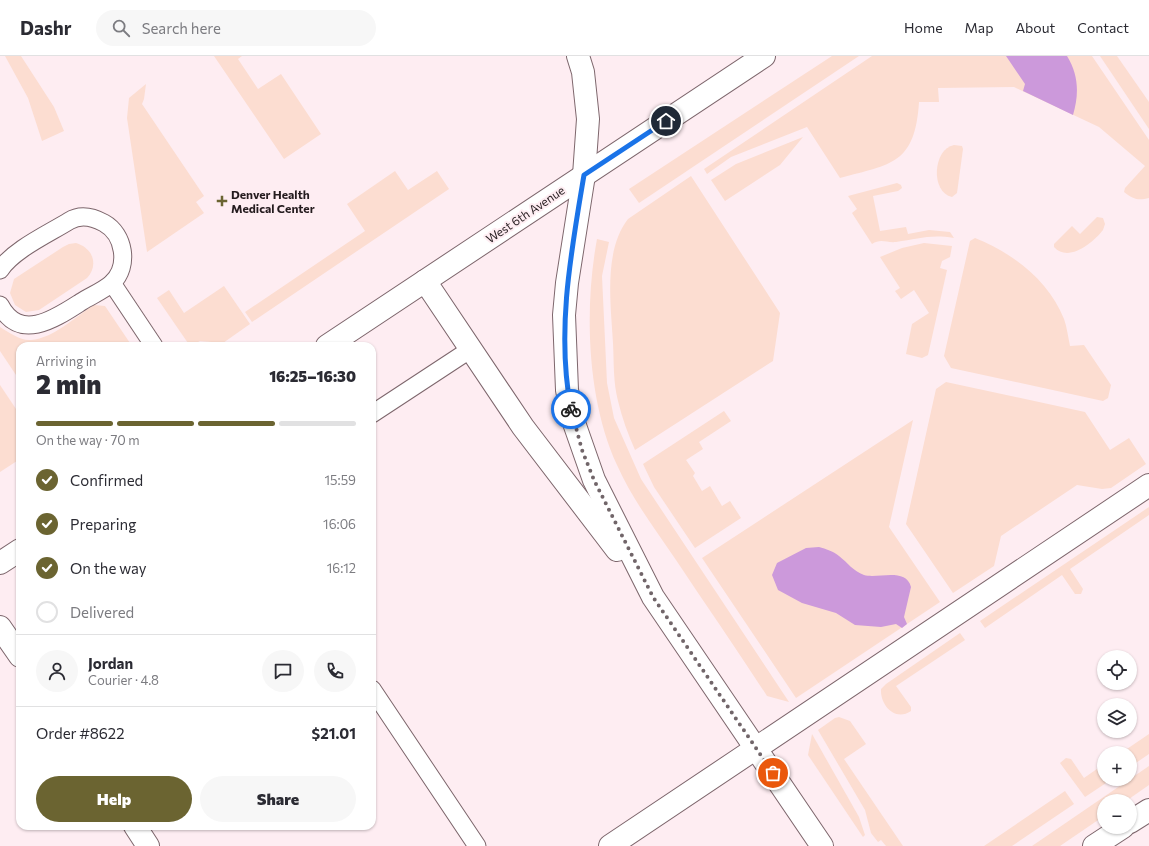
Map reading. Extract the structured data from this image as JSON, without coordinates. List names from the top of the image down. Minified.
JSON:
{"streets":{"street":["West 6th Avenue"]},"places":{"health":["Denver Health Medical Center"]},"page":{"header":"Dashr","search":"Search here","nav":["Home","Map","About","Contact"],"heading":["2 min","Arriving in","16:25–16:30"],"panel":["Jordan","Courier · 4.8","Order #8622","$21.01"],"bar":"On the way · 70 m","list":[["Confirmed","15:59"],["Preparing","16:06"],["On the way","16:12"],"Delivered"],"map_buttons":["+","−"],"buttons":["Help","Share"]}}
